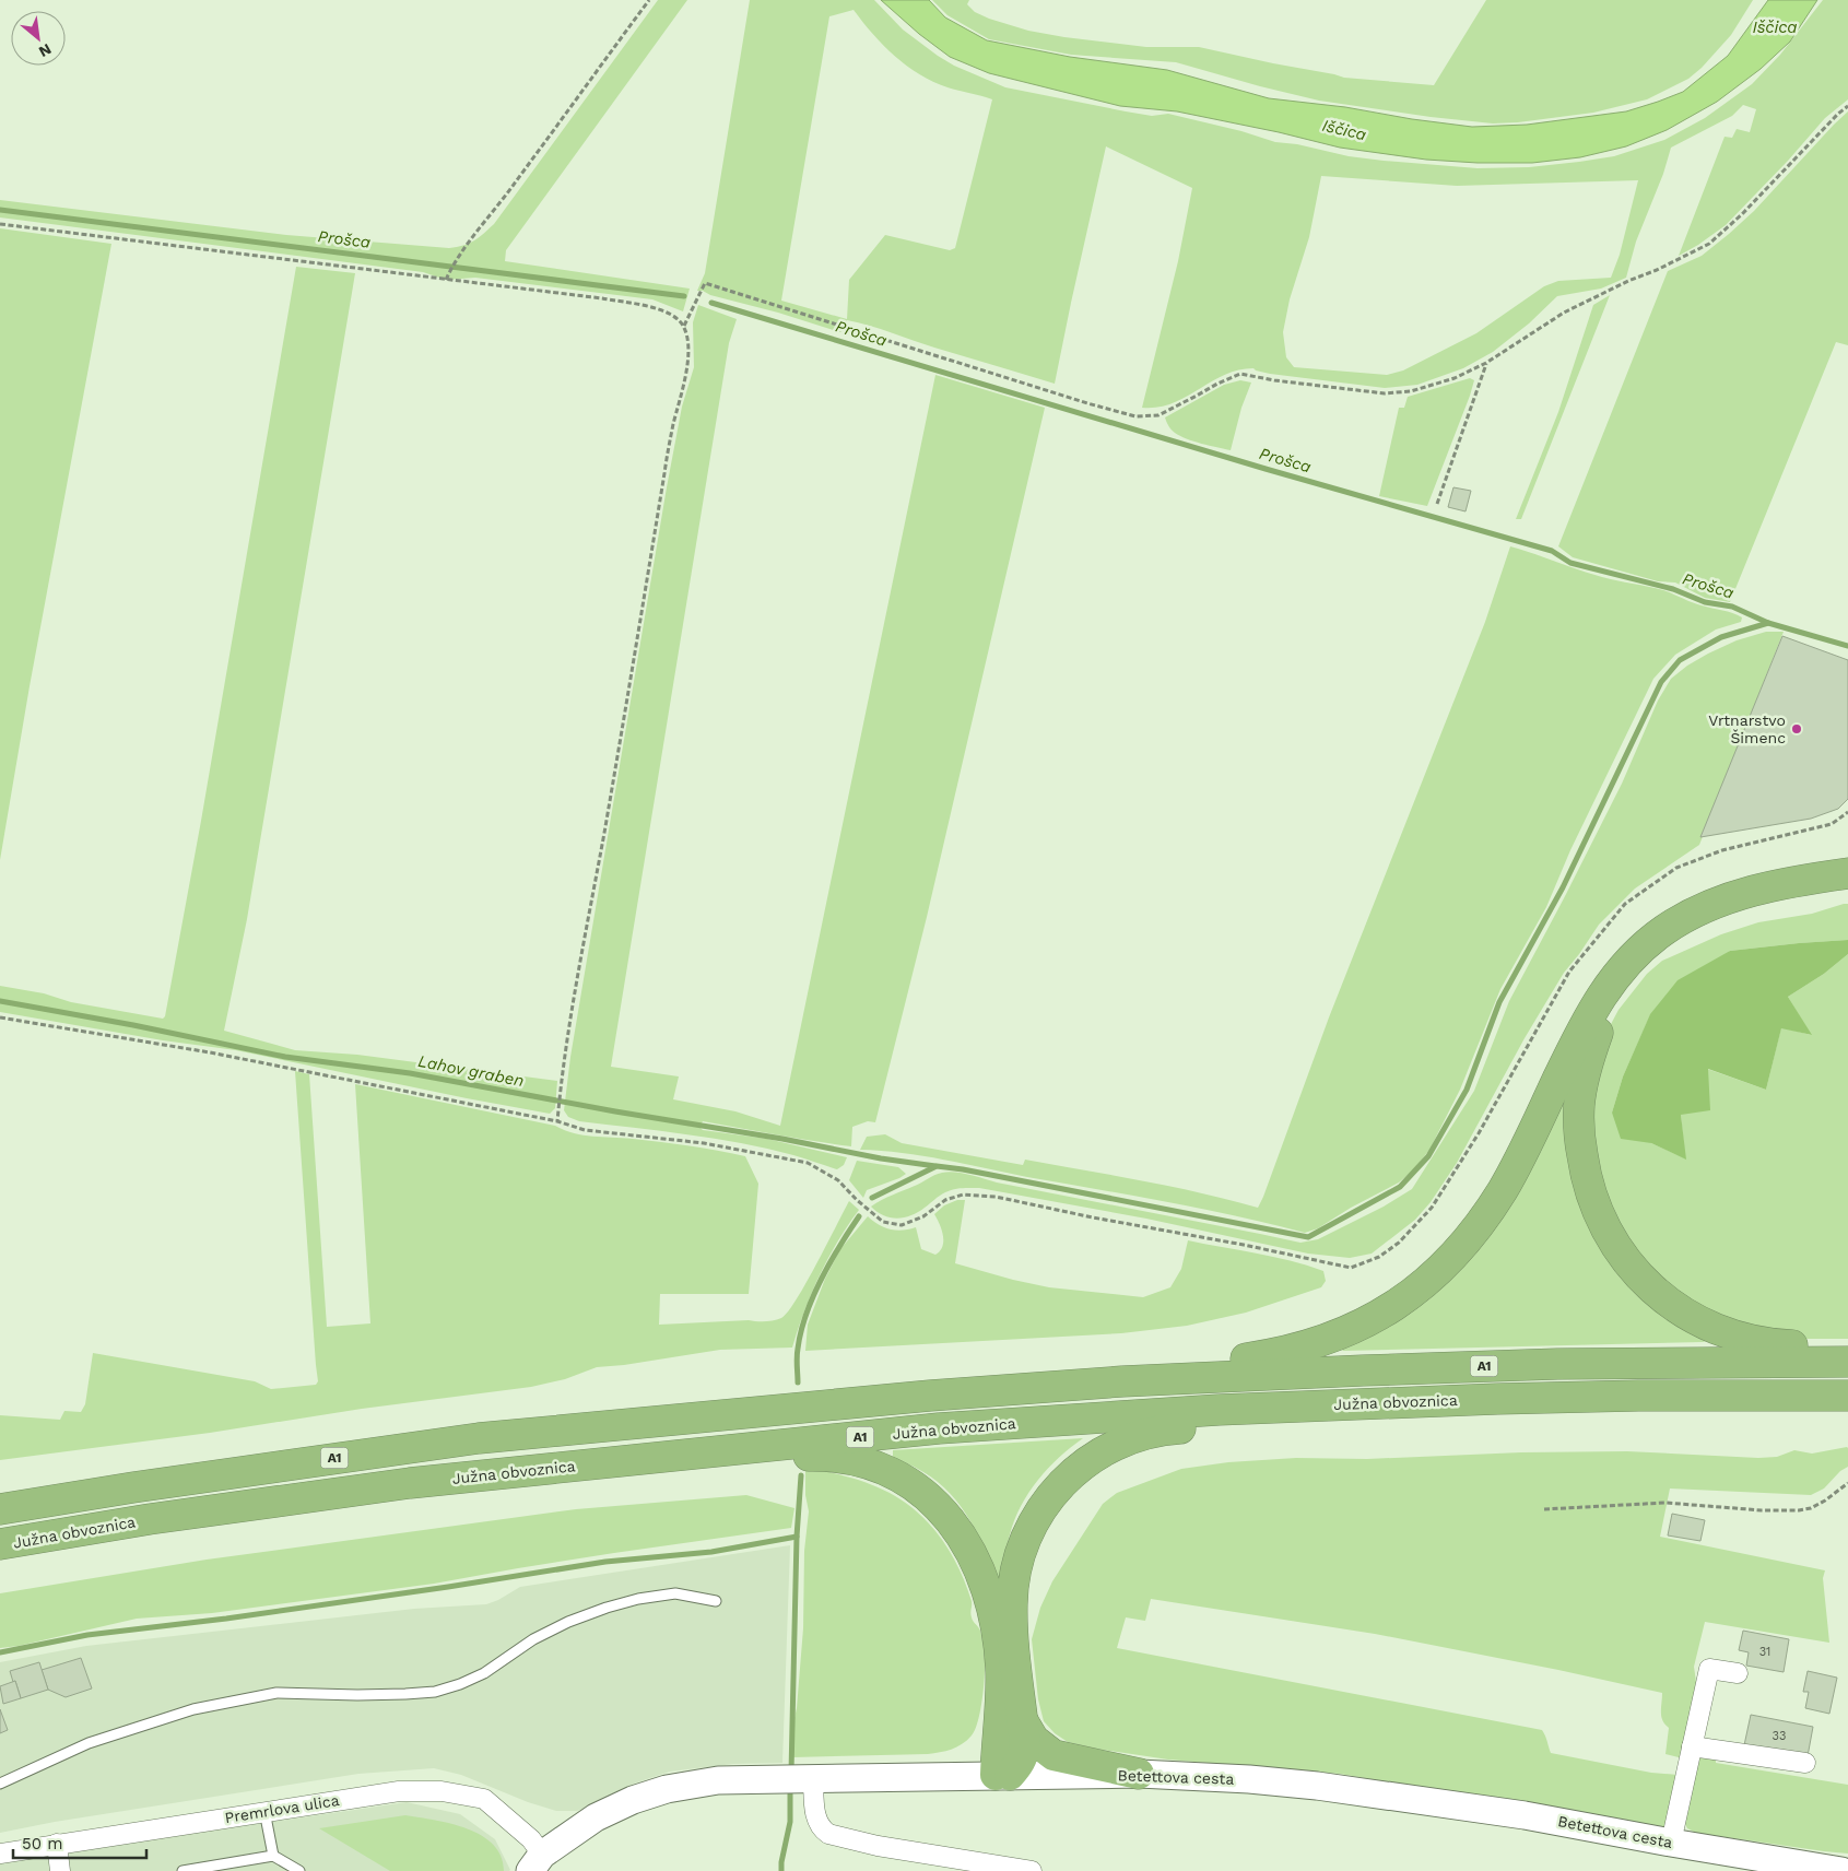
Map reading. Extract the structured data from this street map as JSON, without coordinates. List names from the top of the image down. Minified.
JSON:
{"streets":{"highway":["A1","Južna obvoznica"],"street":["Betettova cesta","Premrlova ulica"]},"crossings":[["Betettova cesta","Premrlova ulica"]],"water":["Iščica","Prošca","Lahov graben"],"places":["Vrtnarstvo Šimenc"],"house_numbers":["31","33"],"scale_bar":"50 m","north":"bottom right"}
